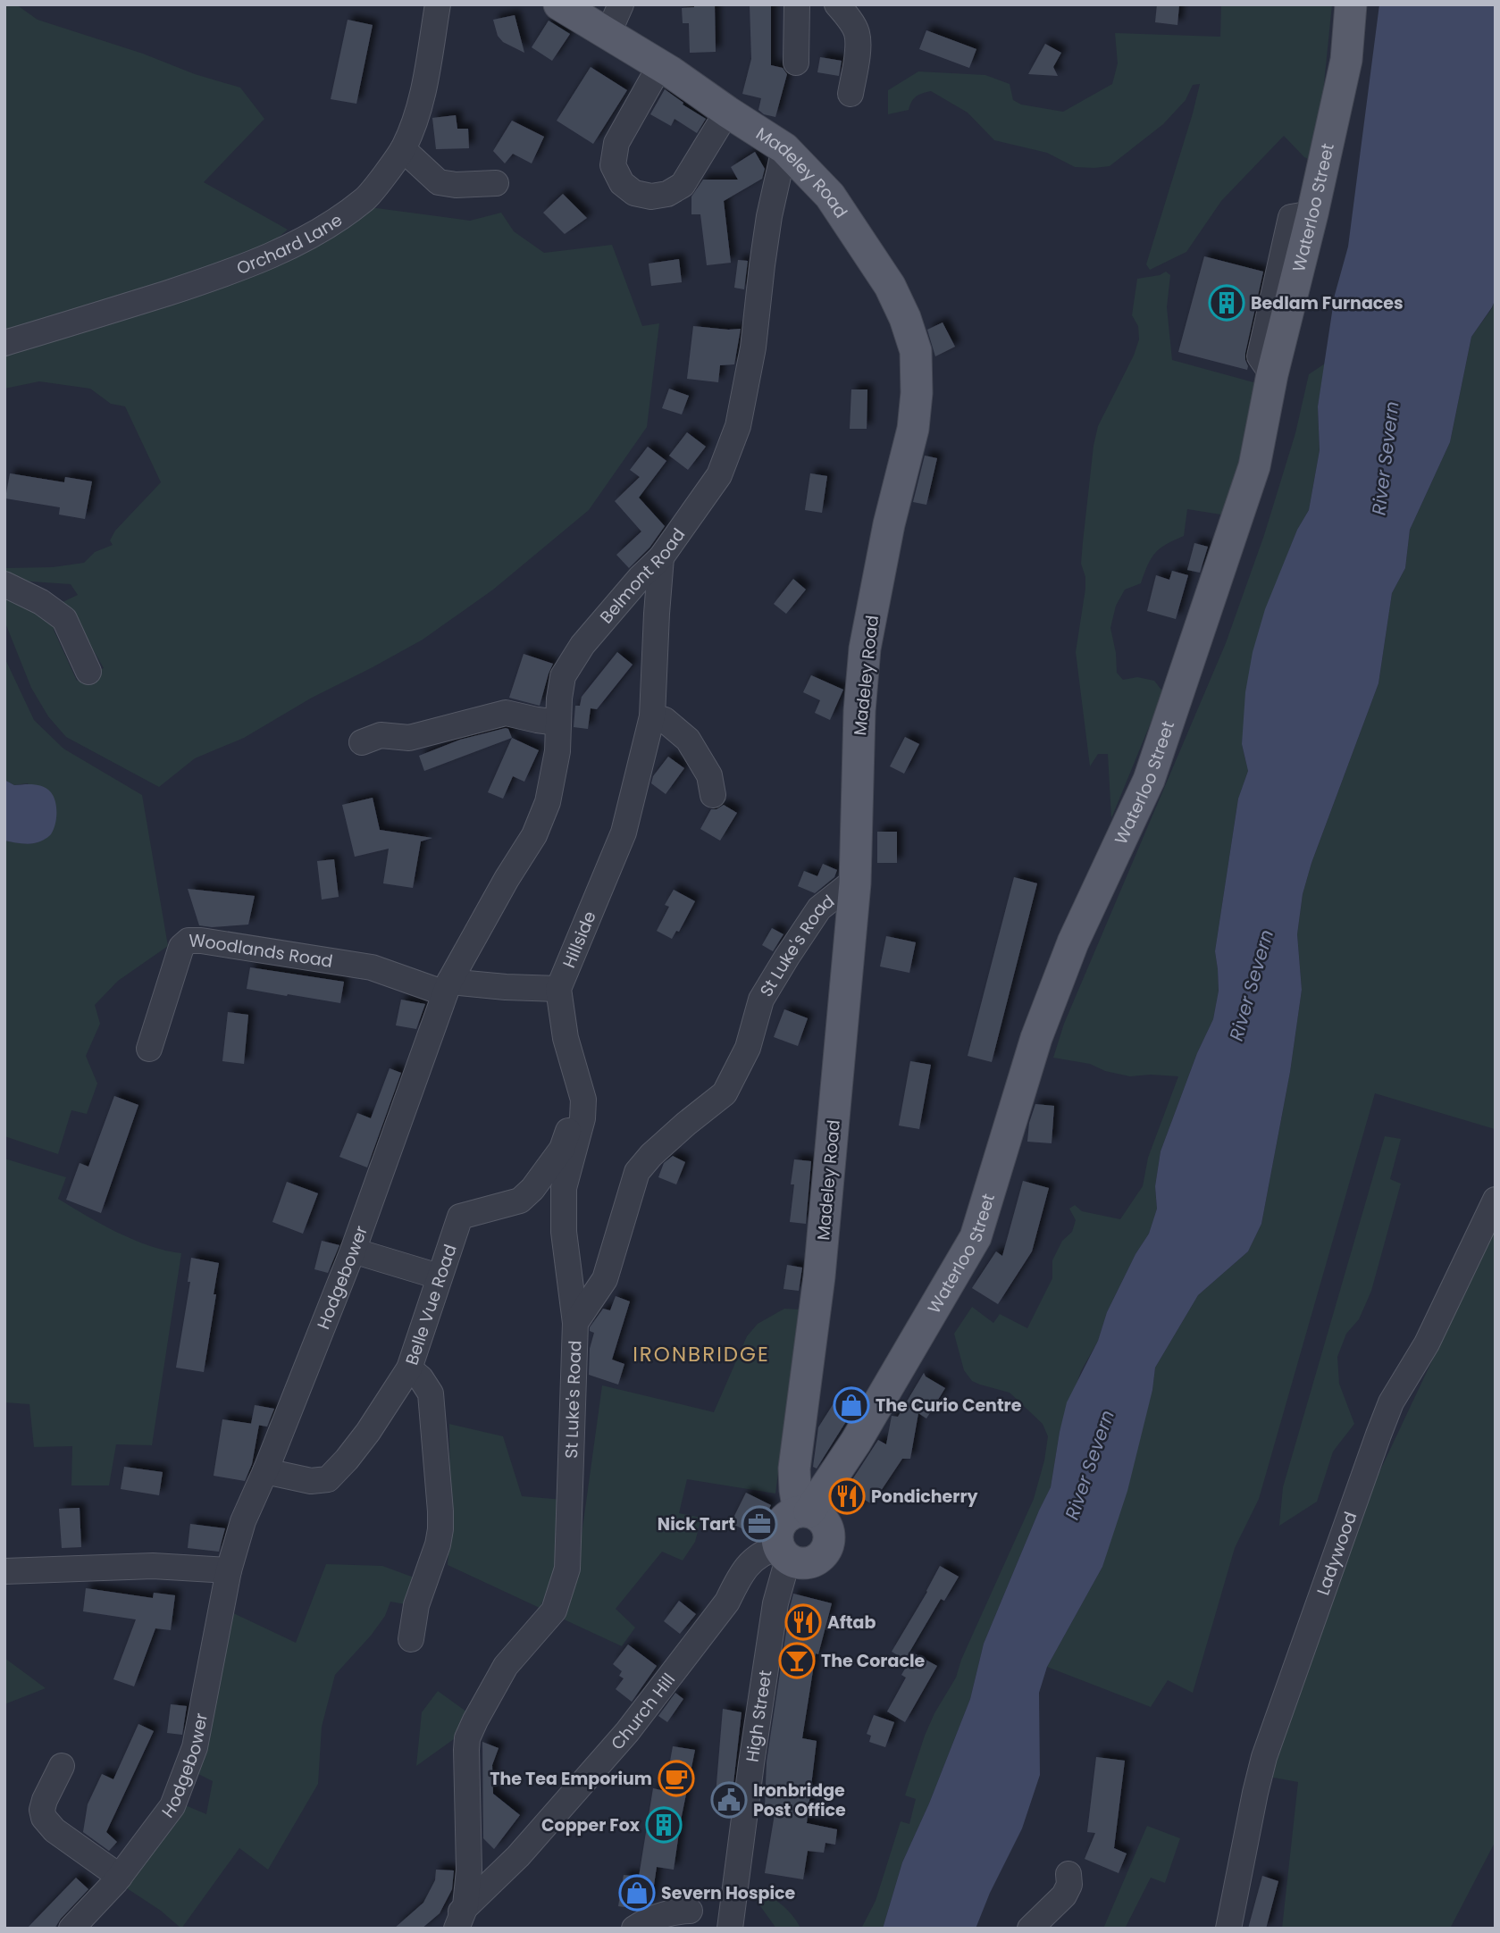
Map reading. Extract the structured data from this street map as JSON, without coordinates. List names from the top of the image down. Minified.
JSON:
{"streets":{"main road":["Madeley Road","Waterloo Street"],"street":["Orchard Lane","Belmont Road","Hillside","St Luke's Road","Woodlands Road","Hodgebower","Belle Vue Road","Ladywood","Church Hill","High Street"]},"crossings":[["Madeley Road","Waterloo Street"],["Madeley Road","Belmont Road"],["Madeley Road","St Luke's Road"],["Madeley Road","Church Hill"],["Madeley Road","High Street"],["Waterloo Street","Church Hill"],["Waterloo Street","High Street"],["Belmont Road","Hillside"],["Belmont Road","Woodlands Road"],["Belmont Road","Hodgebower"],["Hillside","St Luke's Road"],["Hillside","Woodlands Road"],["Hillside","Belle Vue Road"],["St Luke's Road","Church Hill"],["Woodlands Road","Hodgebower"],["Church Hill","High Street"]],"districts":["IRONBRIDGE"],"water":["River Severn"],"places":{"building":["Bedlam Furnaces","Copper Fox"],"shop":["The Curio Centre","Severn Hospice"],"restaurant":["Pondicherry","Aftab"],"office":["Nick Tart"],"bar":["The Coracle"],"cafe":["The Tea Emporium"],"public building":["Ironbridge Post Office"]}}
